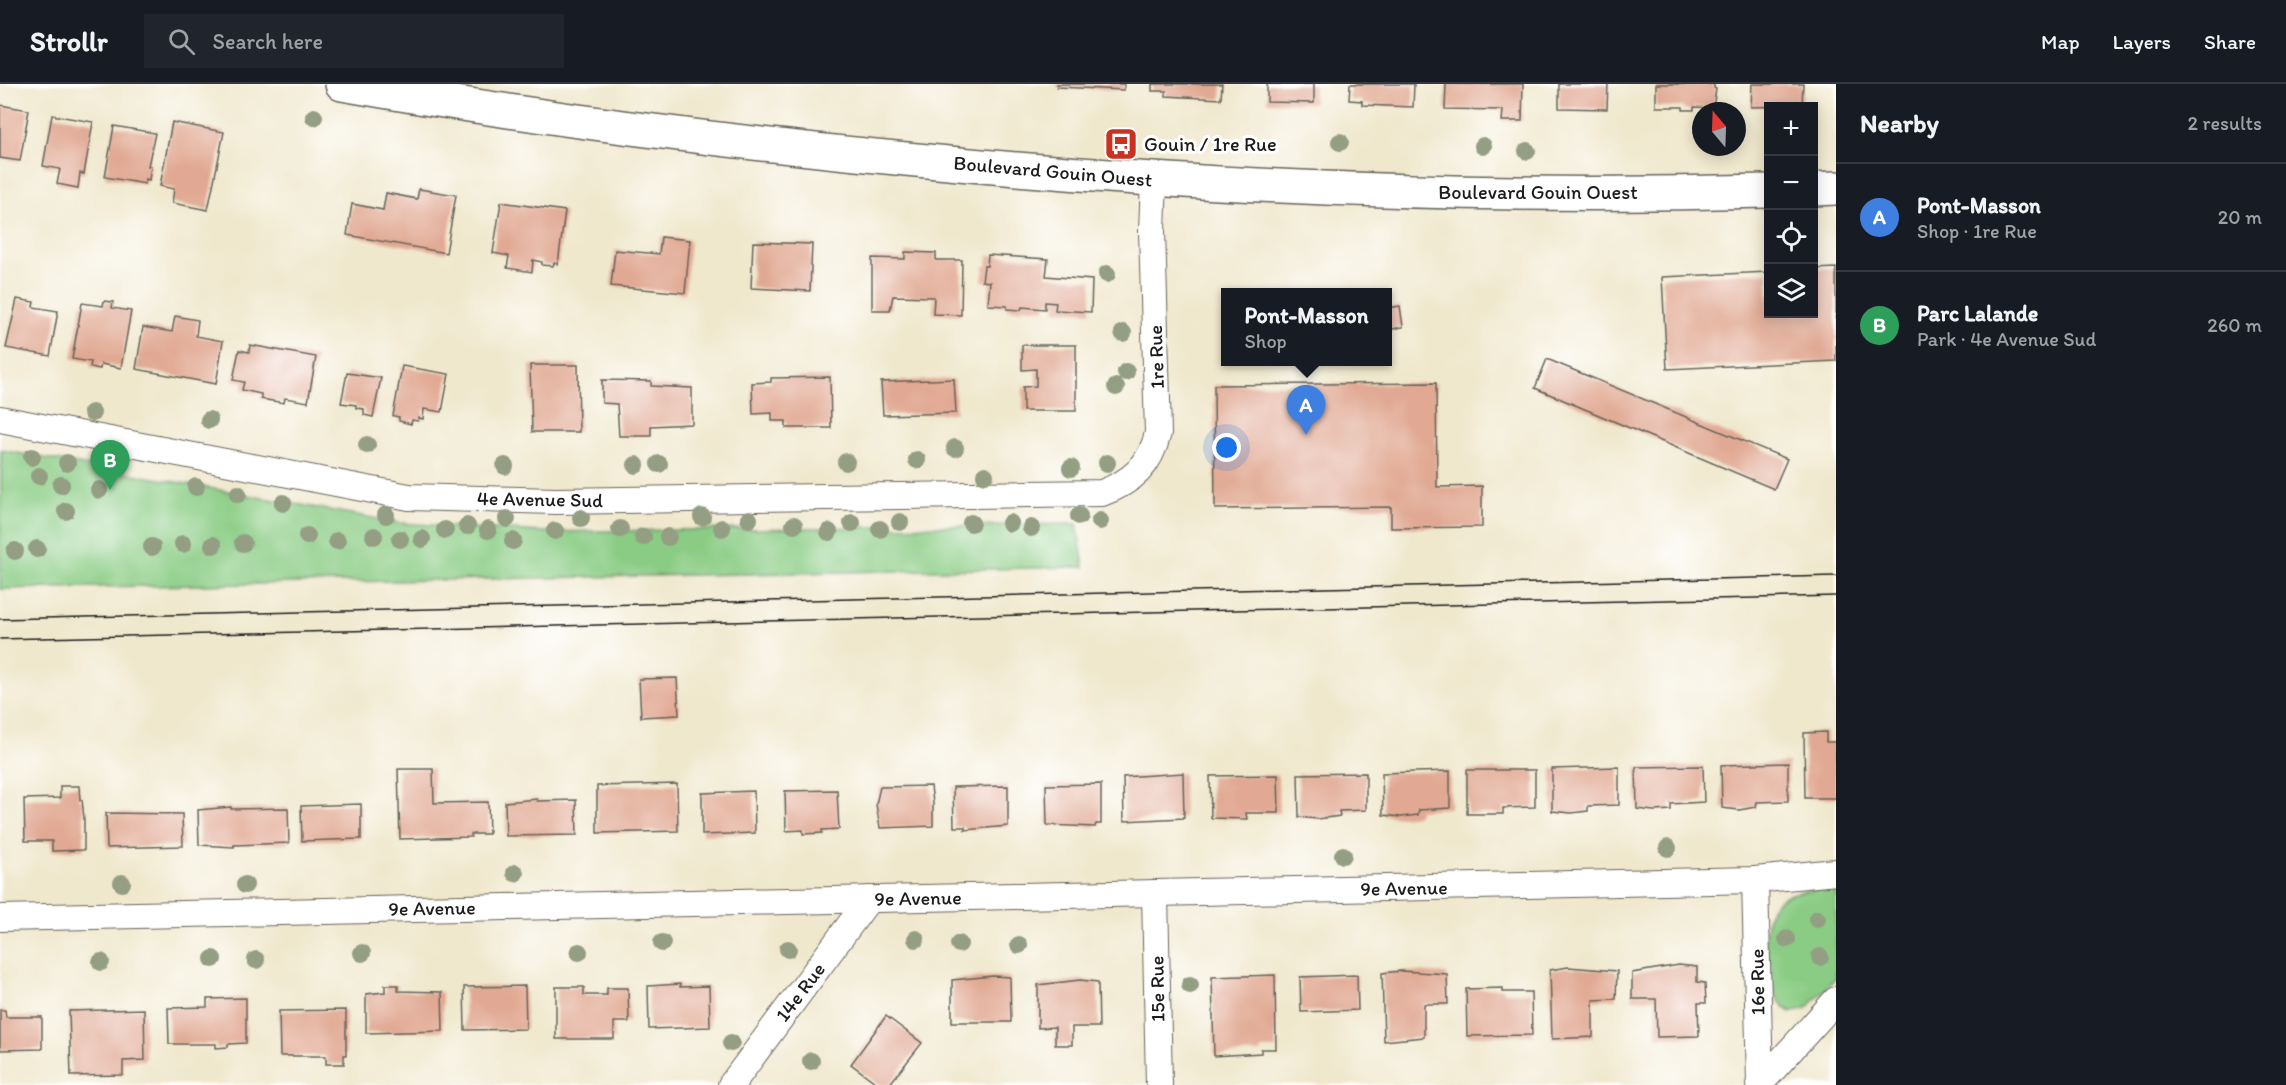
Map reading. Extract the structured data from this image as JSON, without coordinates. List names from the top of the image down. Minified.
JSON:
{"streets":{"main road":["Boulevard Gouin Ouest"],"street":["1re Rue","4e Avenue Sud","9e Avenue","16e Rue","15e Rue","14e Rue"]},"crossings":[["Boulevard Gouin Ouest","1re Rue"],["1re Rue","4e Avenue Sud"],["9e Avenue","16e Rue"],["9e Avenue","15e Rue"],["9e Avenue","14e Rue"]],"places":{"bus stop":["Gouin / 1re Rue"]},"north":"top","page":{"header":"Strollr","search":"Search here","nav":["Map","Layers","Share"],"heading":["Nearby","2 results"],"map_buttons":["+","−"],"list":[{"mark":"A","name":"Pont-Masson","note":"Shop · 1re Rue","value":"20 m"},{"mark":"B","name":"Parc Lalande","note":"Park · 4e Avenue Sud","value":"260 m"}],"popup":["Pont-Masson","Shop"],"pins":["A","B"]}}
